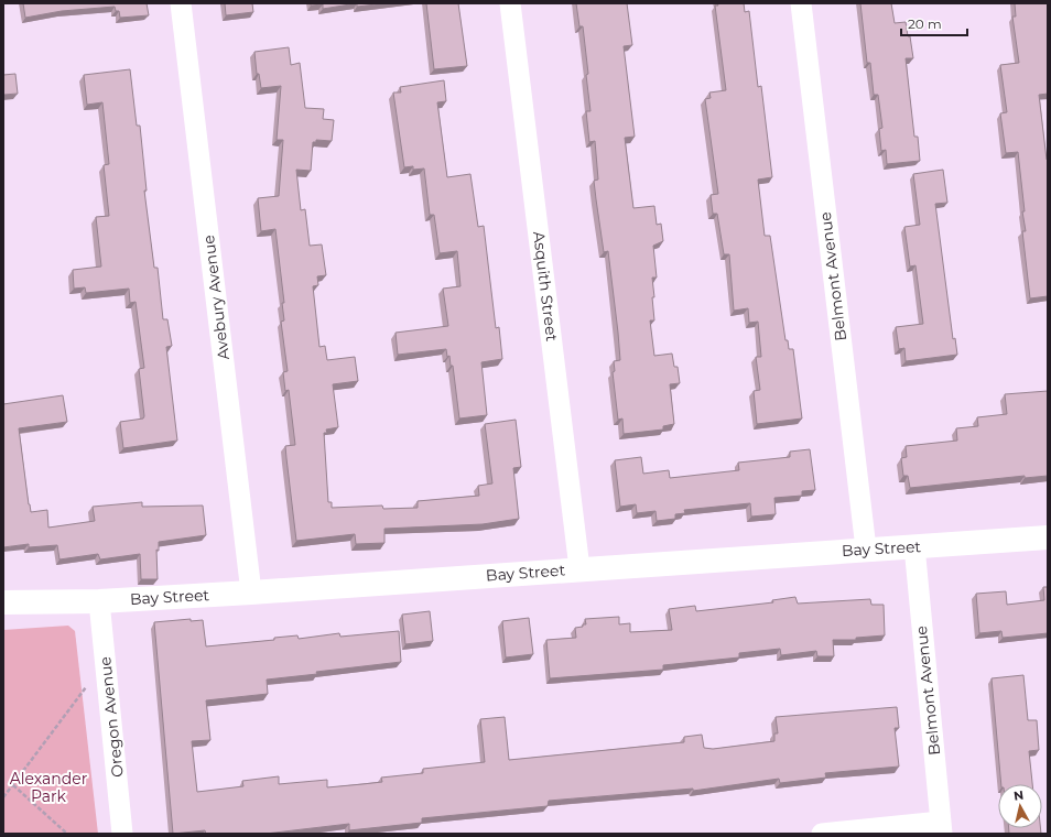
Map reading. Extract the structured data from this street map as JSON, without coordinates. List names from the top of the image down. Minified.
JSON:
{"streets":{"main road":["Bay Street"],"street":["Belmont Avenue","Asquith Street","Avebury Avenue","Oregon Avenue"]},"crossings":[["Belmont Avenue","Bay Street"],["Asquith Street","Bay Street"],["Avebury Avenue","Bay Street"],["Bay Street","Oregon Avenue"]],"parks":["Alexander Park"],"scale_bar":"20 m","north":"top"}
